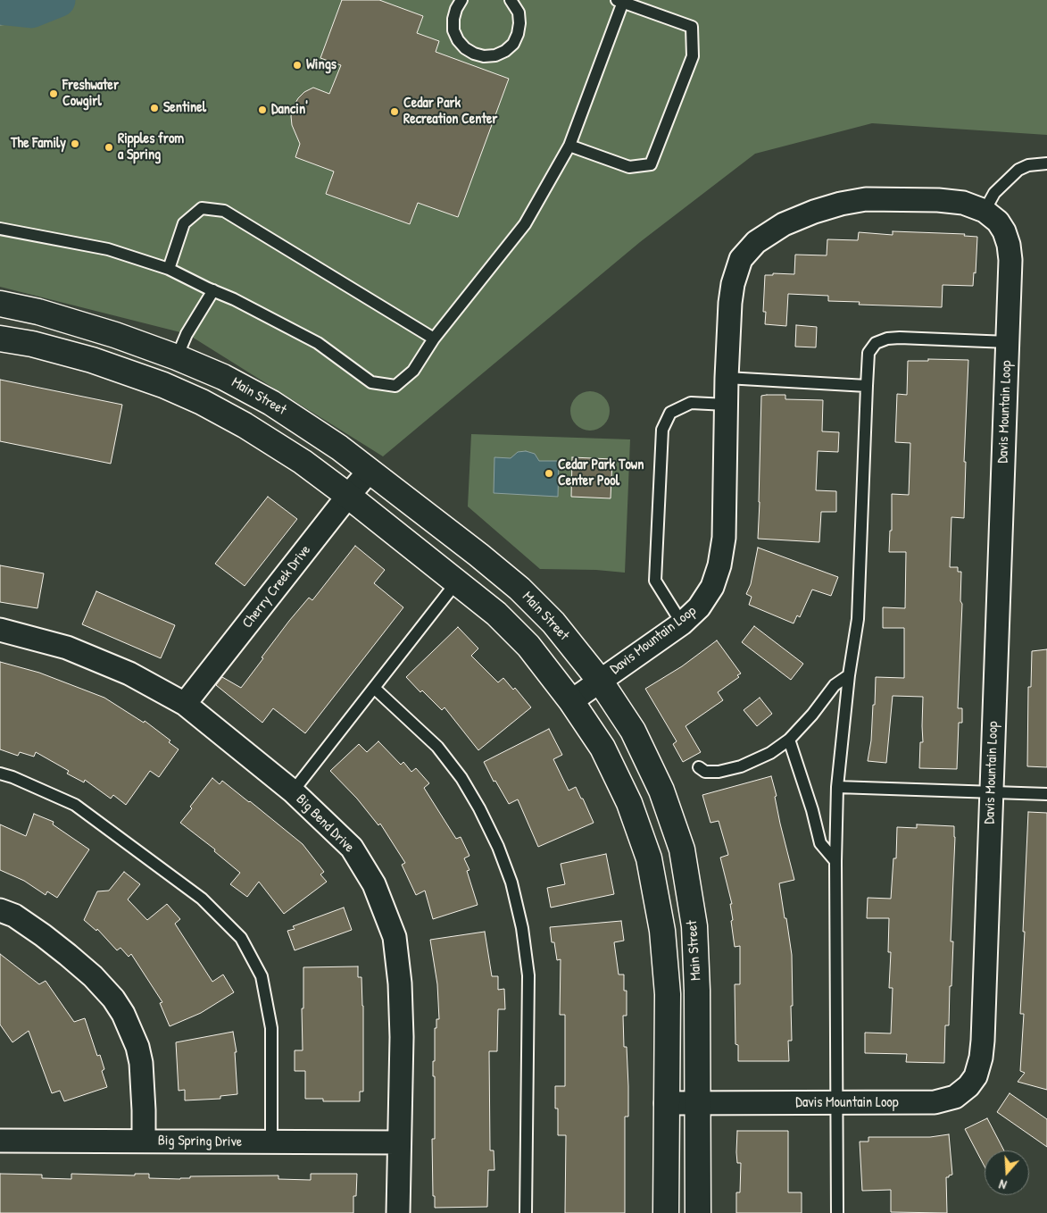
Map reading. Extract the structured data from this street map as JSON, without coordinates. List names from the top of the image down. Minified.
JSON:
{"streets":{"street":["Main Street","Davis Mountain Loop","Cherry Creek Drive","Big Bend Drive","Big Spring Drive"]},"crossings":[["Main Street","Davis Mountain Loop"],["Main Street","Cherry Creek Drive"],["Cherry Creek Drive","Big Bend Drive"],["Big Bend Drive","Big Spring Drive"]],"places":["Wings","Freshwater Cowgirl","Sentinel","Dancin'","Cedar Park Recreation Center","The Family","Ripples from a Spring","Cedar Park Town Center Pool"],"north":"bottom"}
